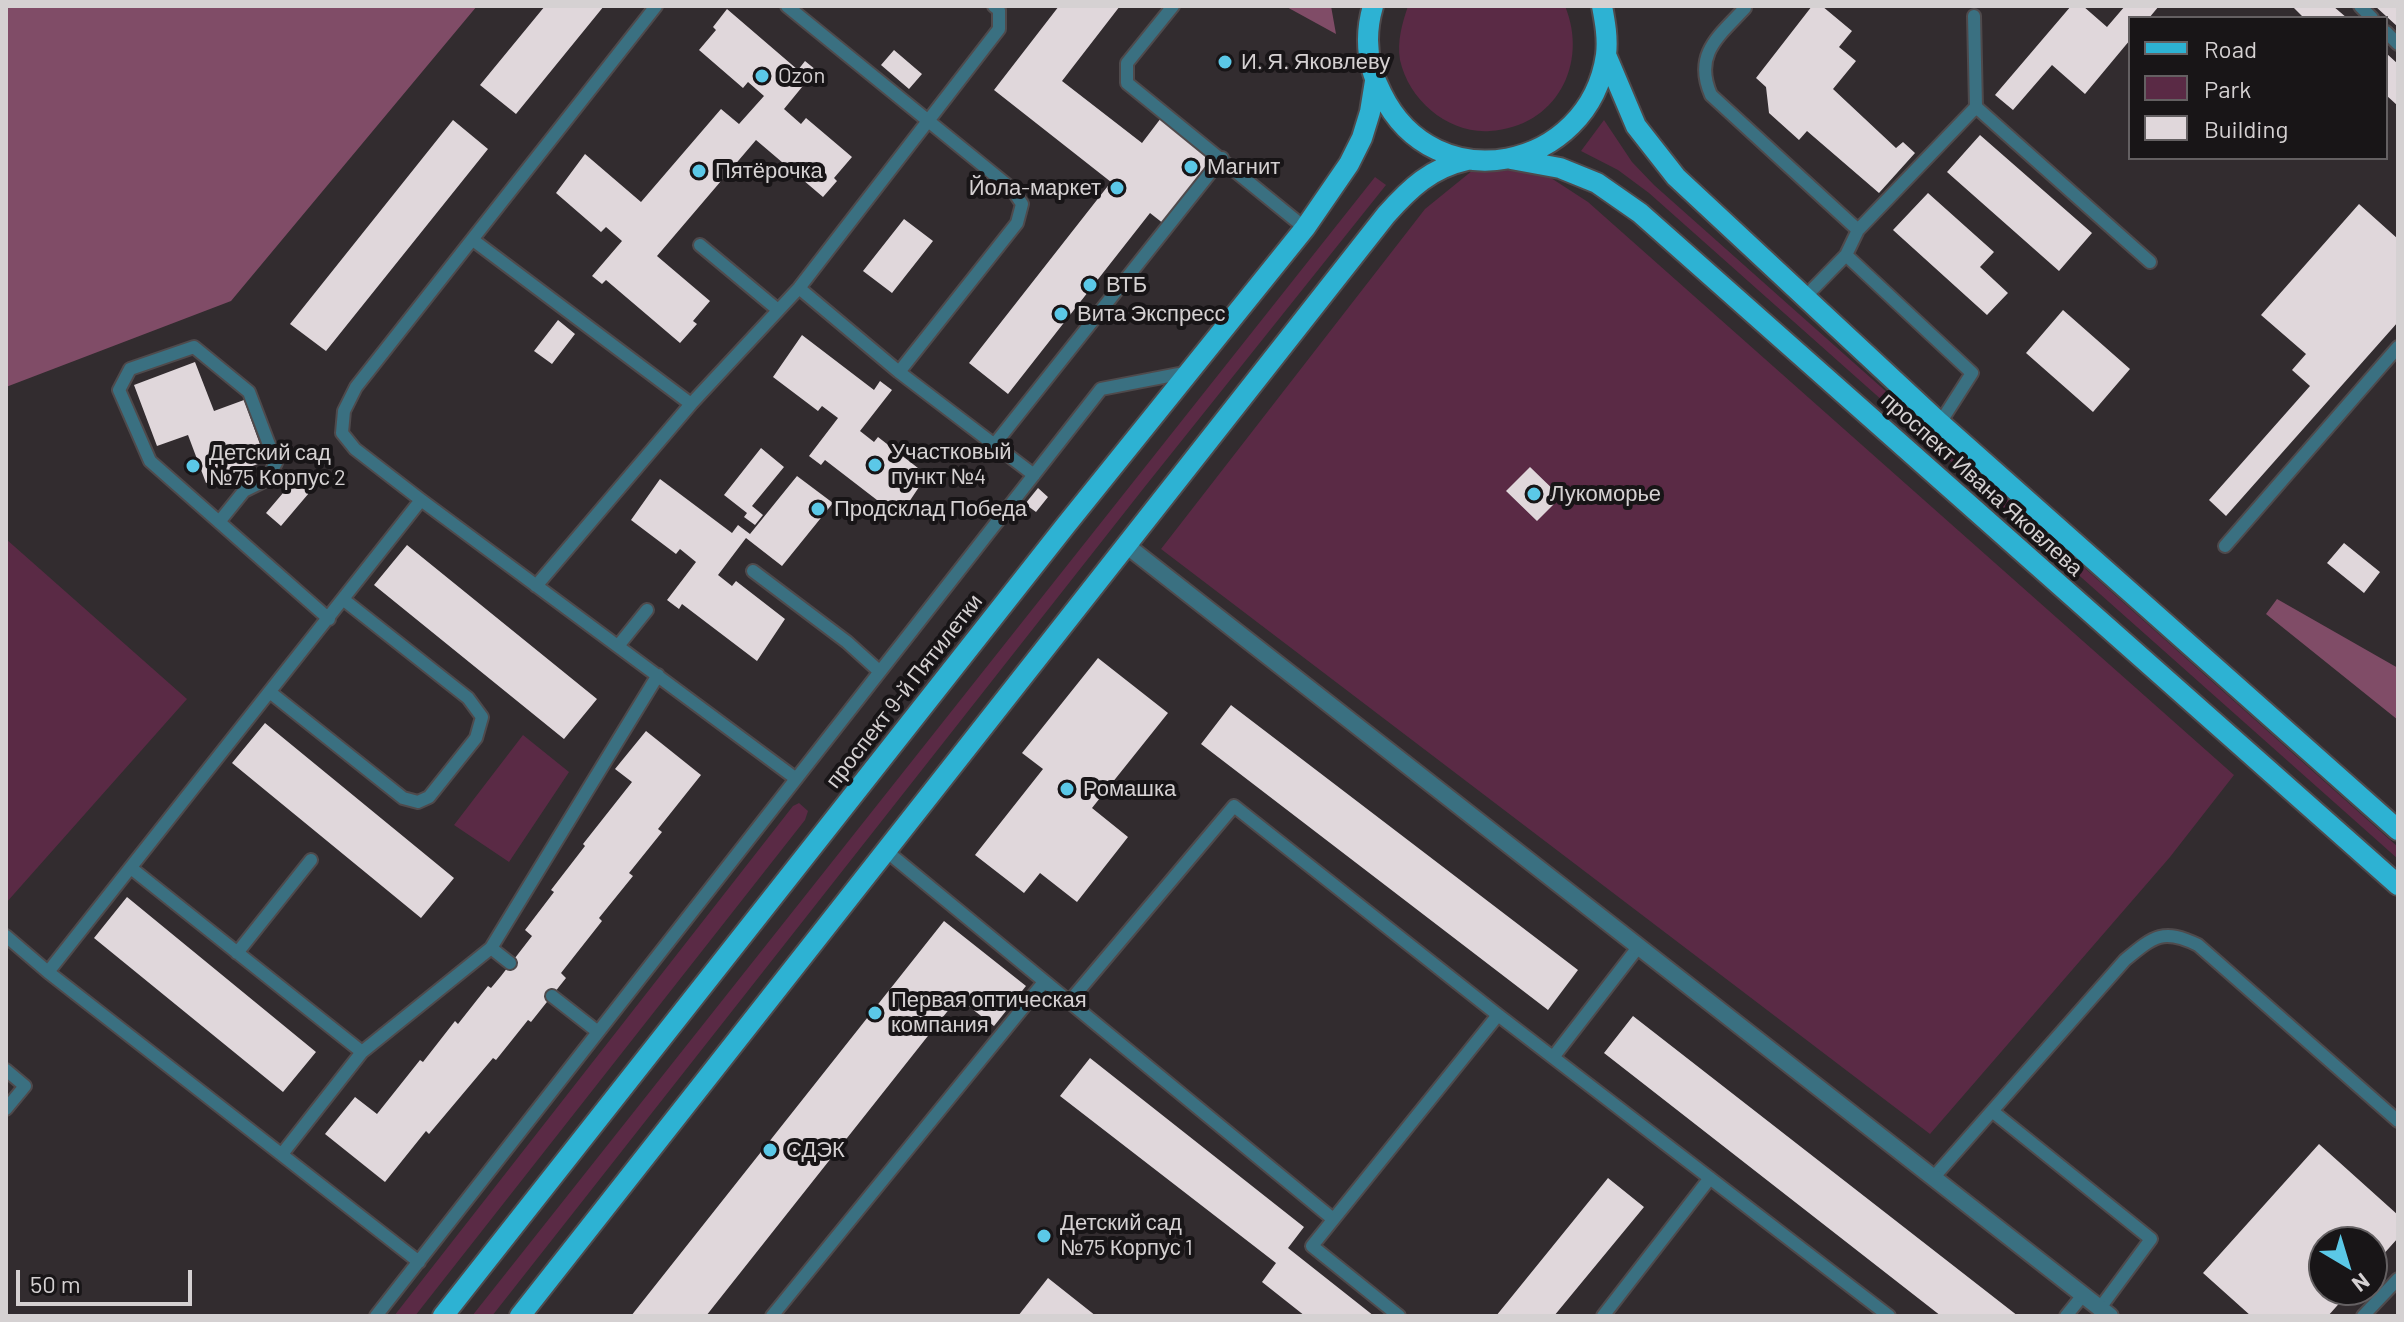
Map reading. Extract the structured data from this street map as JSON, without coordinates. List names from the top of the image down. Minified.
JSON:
{"streets":{"main road":["проспект Ивана Яковлева","проспект 9-й Пятилетки"]},"places":["И. Я. Яковлеву","Ozon","Магнит","Пятёрочка","Йола-маркет","ВТБ","Вита Экспресс","Участковый пункт №4","Детский сад №75 Корпус 2","Лукоморье","Продсклад Победа","Ромашка","Первая оптическая компания","СДЭК","Детский сад №75 Корпус 1"],"legend":["Road","Park","Building"],"scale_bar":"50 m","north":"bottom right"}
